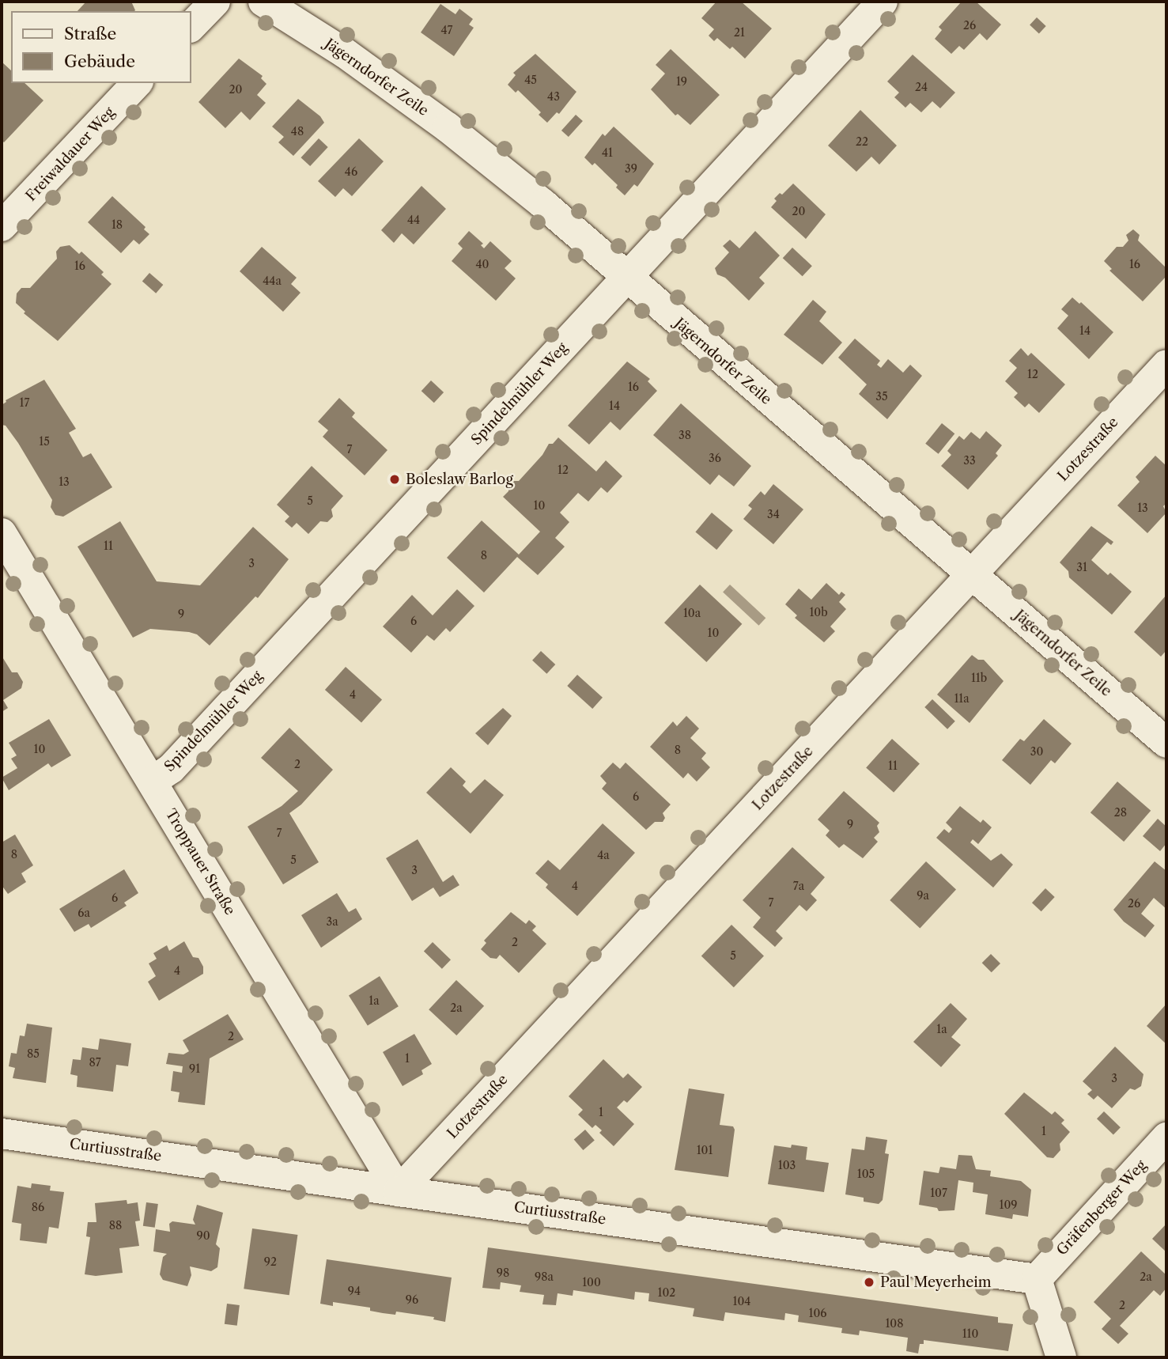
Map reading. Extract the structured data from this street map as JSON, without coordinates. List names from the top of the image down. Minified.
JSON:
{"streets":{"street":["Jägerndorfer Zeile","Freiwaldauer Weg","Spindelmühler Weg","Lotzestraße","Troppauer Straße","Curtiusstraße","Gräfenberger Weg"]},"crossings":[["Jägerndorfer Zeile","Spindelmühler Weg"],["Jägerndorfer Zeile","Lotzestraße"],["Spindelmühler Weg","Troppauer Straße"],["Lotzestraße","Troppauer Straße"],["Lotzestraße","Curtiusstraße"],["Troppauer Straße","Curtiusstraße"],["Curtiusstraße","Gräfenberger Weg"]],"places":["Boleslaw Barlog","Paul Meyerheim"],"house_numbers":["26","47","21","45","19","24","20","43","48","22","41","39","46","20","44","18","40","16","16","44a","14","12","16","35","17","14","38","15","7","36","33","12","13","5","10","13","34","11","8","3","31","10b","10a","9","6","10","11b","4","11a","10","8","30","2","11","6","28","9","7","8","4a","5","3","4","7a","9a","6","7","26","6a","3a","2","5","4","1a","2a","1a","2","85","1","87","91","3","1","1","101","103","105","107","109","86","88","90","92","98","98a","2a","100","94","102","96","104","2","106","108","110"],"legend":["Straße","Gebäude"]}
